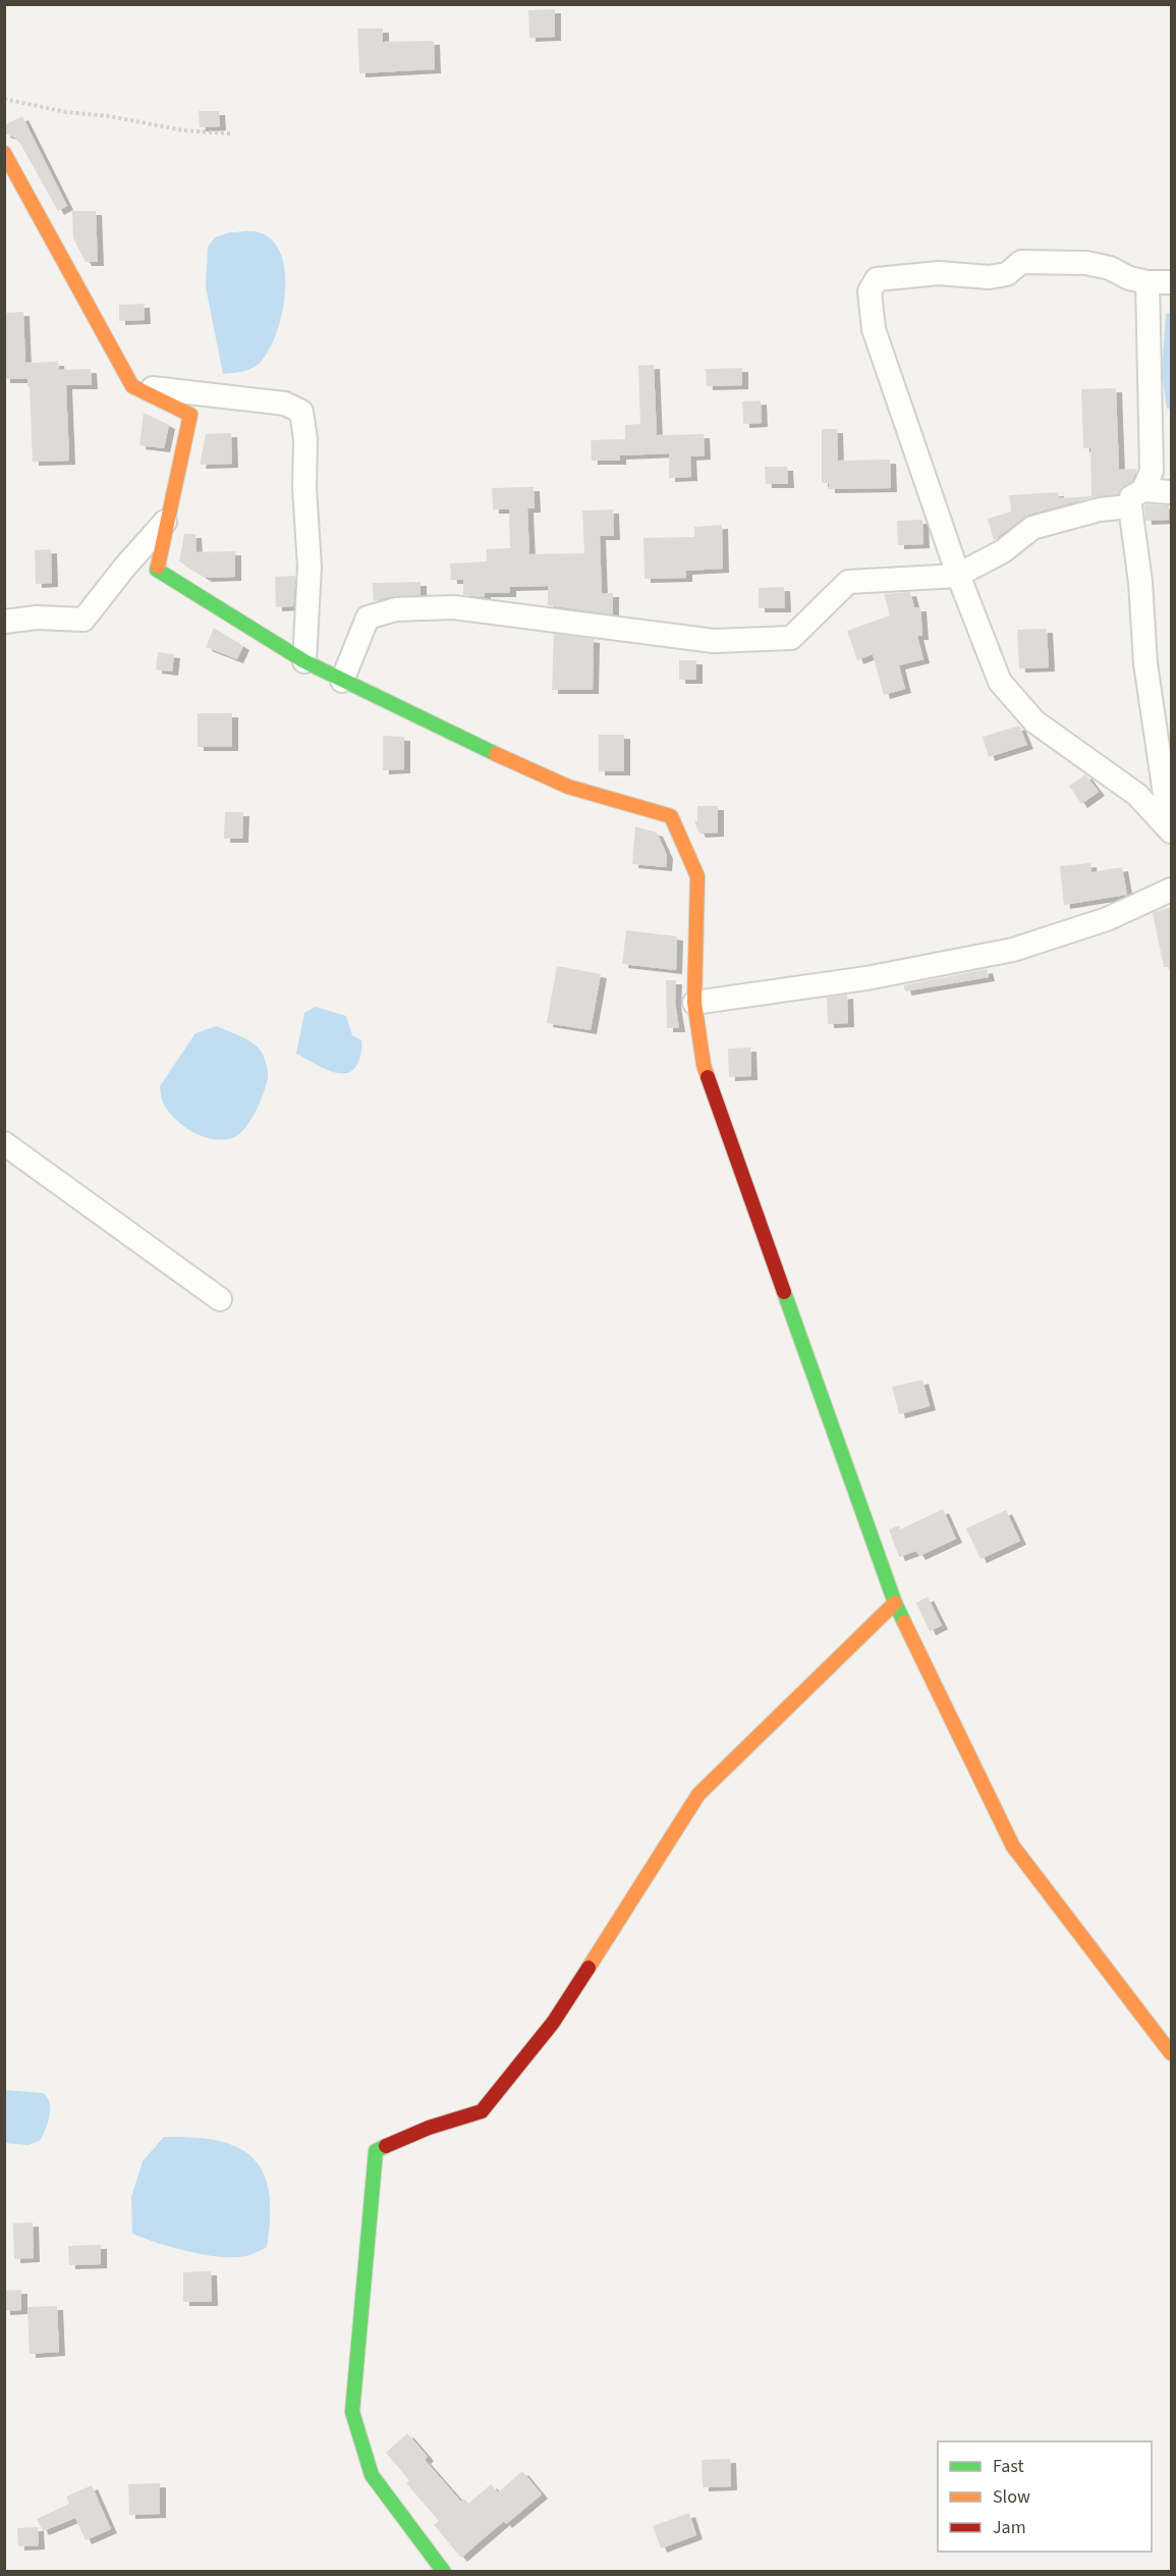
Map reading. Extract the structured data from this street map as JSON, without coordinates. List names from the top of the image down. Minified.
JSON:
{"legend":["Fast","Slow","Jam"]}
